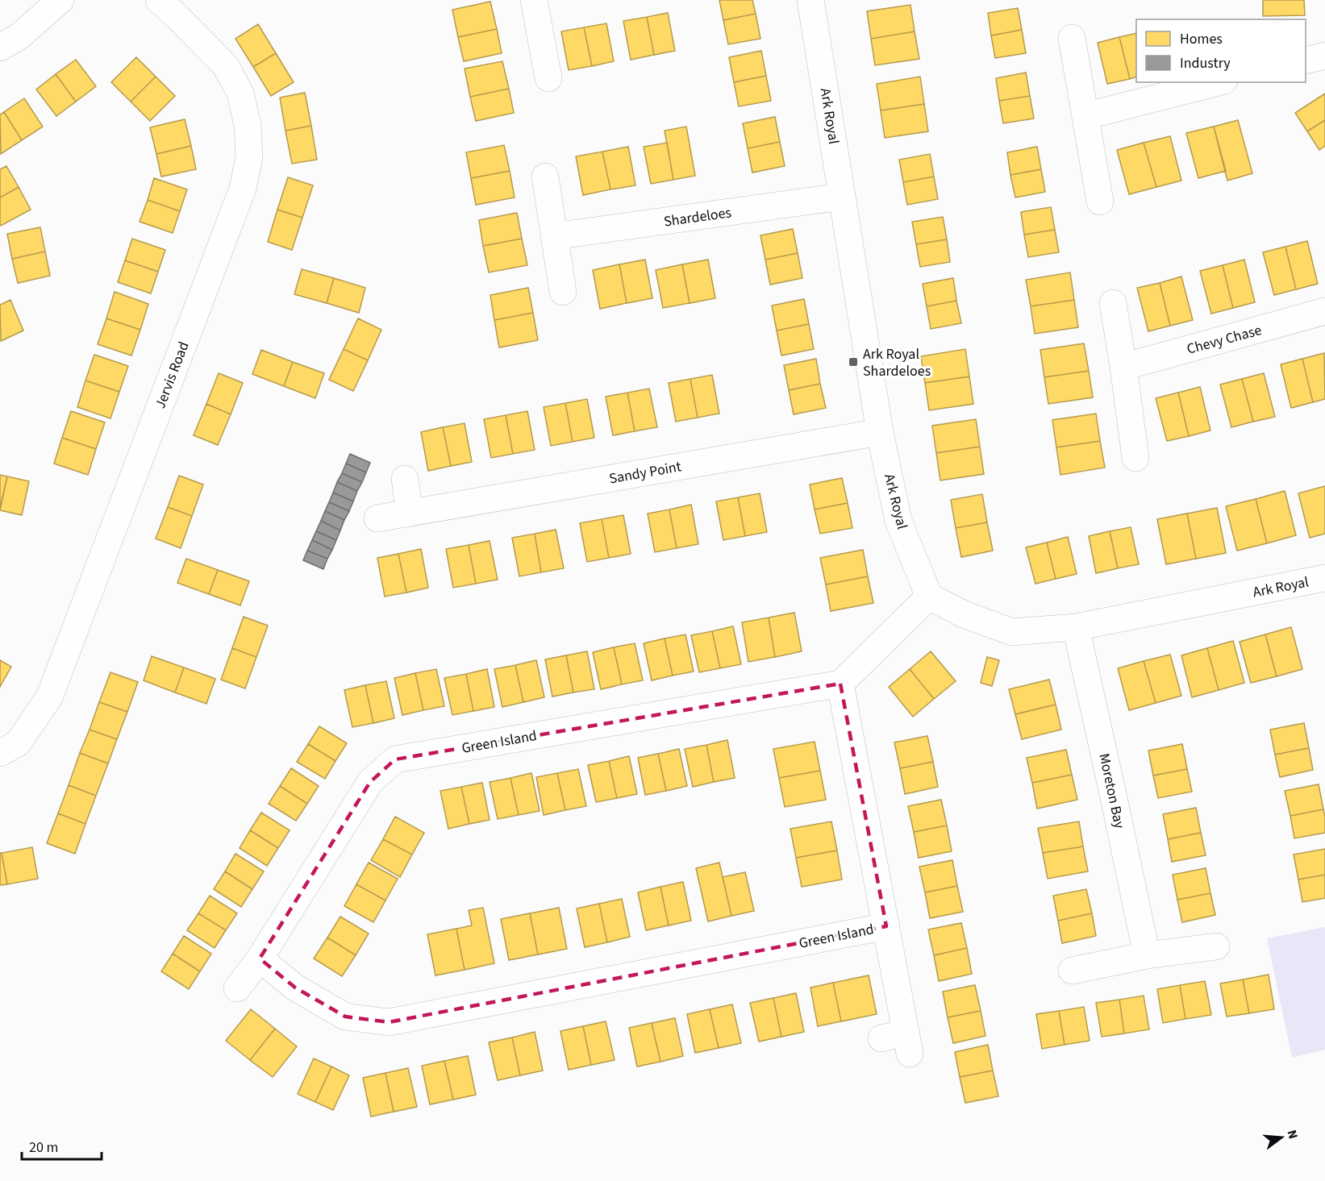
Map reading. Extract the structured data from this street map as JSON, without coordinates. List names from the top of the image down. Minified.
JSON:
{"streets":{"street":["Ark Royal","Shardeloes","Chevy Chase","Jervis Road","Sandy Point","Green Island","Moreton Bay"]},"crossings":[["Ark Royal","Shardeloes"],["Ark Royal","Sandy Point"],["Ark Royal","Moreton Bay"]],"places":{"transit":["Ark Royal Shardeloes"]},"legend":["Homes","Industry"],"scale_bar":"20 m","north":"right"}
